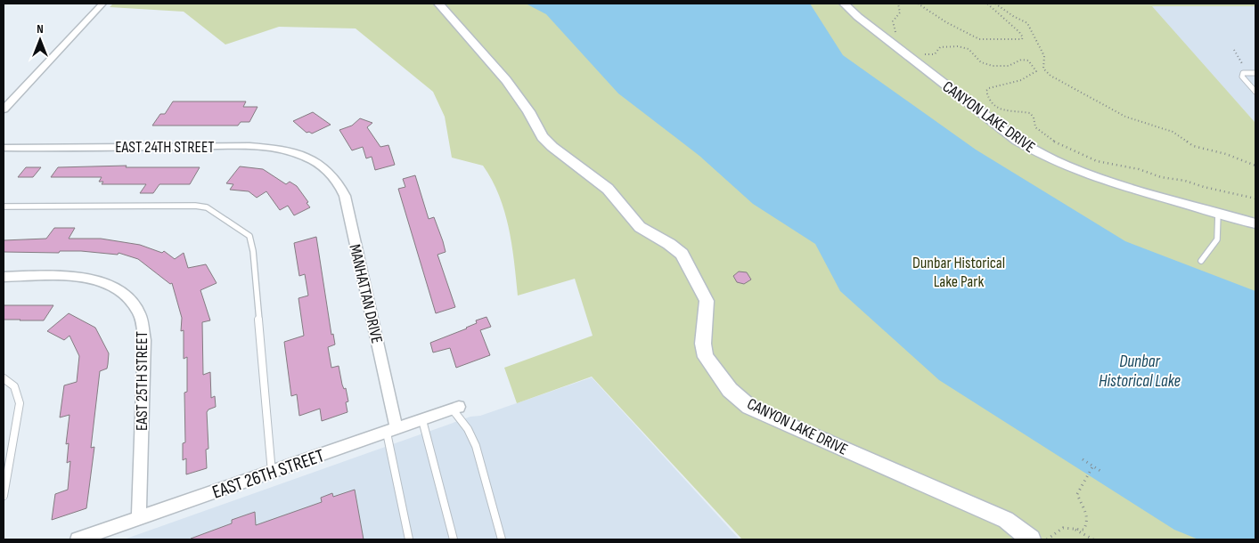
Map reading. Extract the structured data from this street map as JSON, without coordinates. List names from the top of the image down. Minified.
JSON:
{"streets":{"street":["CANYON LAKE DRIVE","EAST 24TH STREET","MANHATTAN DRIVE","EAST 25TH STREET","EAST 26TH STREET"]},"crossings":[["EAST 24TH STREET","MANHATTAN DRIVE"],["MANHATTAN DRIVE","EAST 26TH STREET"],["EAST 25TH STREET","EAST 26TH STREET"]],"water":["Dunbar Historical Lake"],"parks":["Dunbar Historical Lake Park"],"north":"top"}
